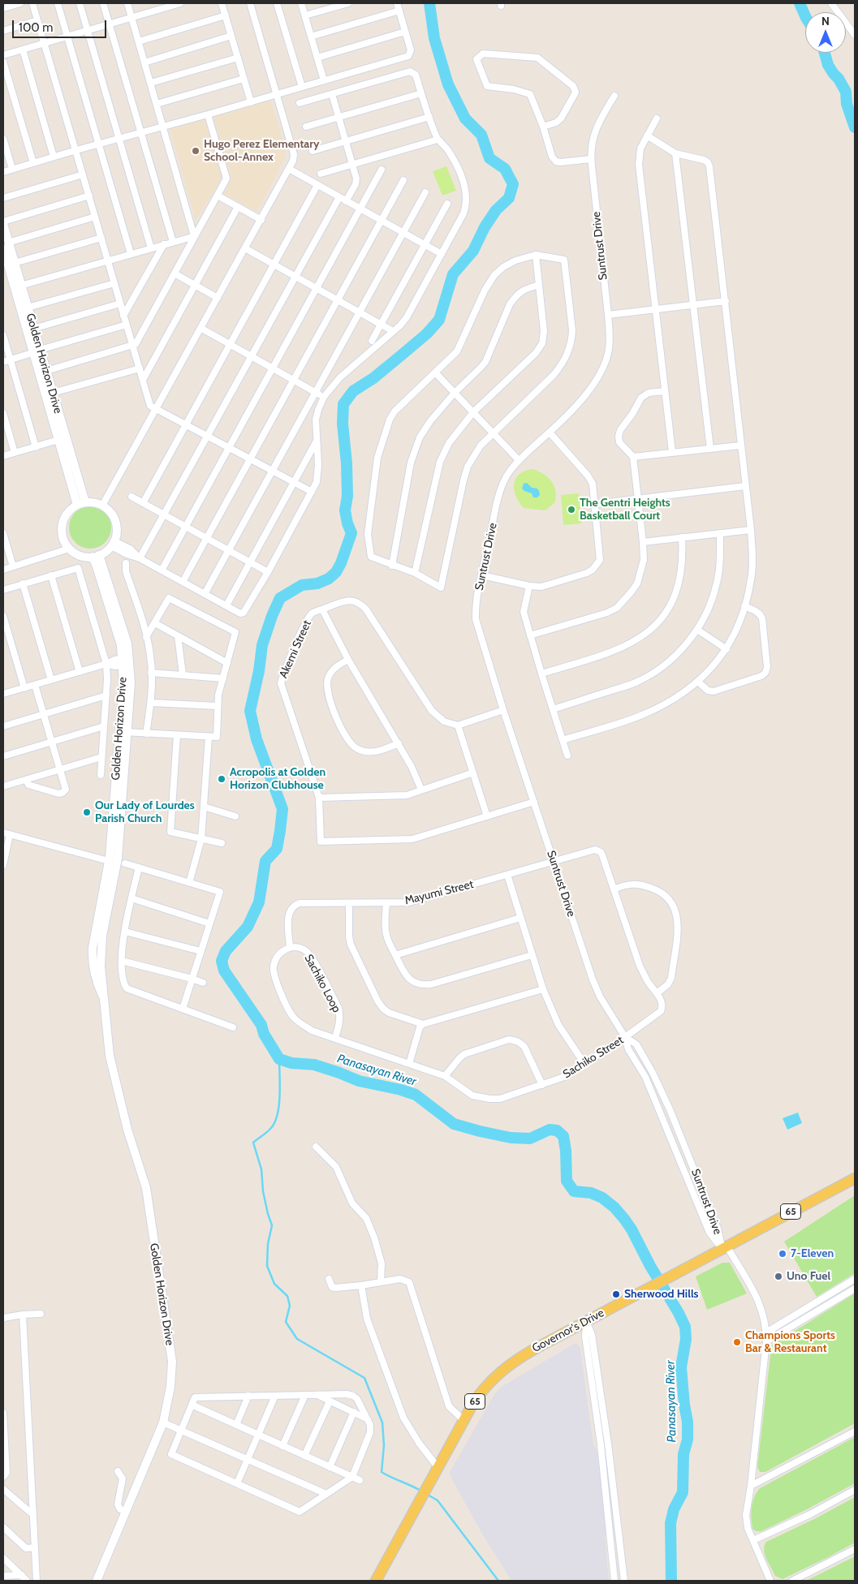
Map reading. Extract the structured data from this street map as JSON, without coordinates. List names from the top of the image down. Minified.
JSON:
{"streets":{"main road":["65","Governor's Drive"],"street":["Suntrust Drive","Golden Horizon Drive","Akemi Street","Mayumi Street","Sachiko Loop","Sachiko Street"]},"crossings":[["Suntrust Drive","Mayumi Street"],["Suntrust Drive","Sachiko Street"],["Suntrust Drive","Governor's Drive"],["Mayumi Street","Sachiko Loop"],["Sachiko Loop","Sachiko Street"]],"water":["Panasayan River"],"places":["Hugo Perez Elementary School-Annex","The Gentri Heights Basketball Court","Acropolis at Golden Horizon Clubhouse","Our Lady of Lourdes Parish Church","7-Eleven","Uno Fuel","Sherwood Hills","Champions Sports Bar & Restaurant"],"scale_bar":"100 m","north":"top"}
